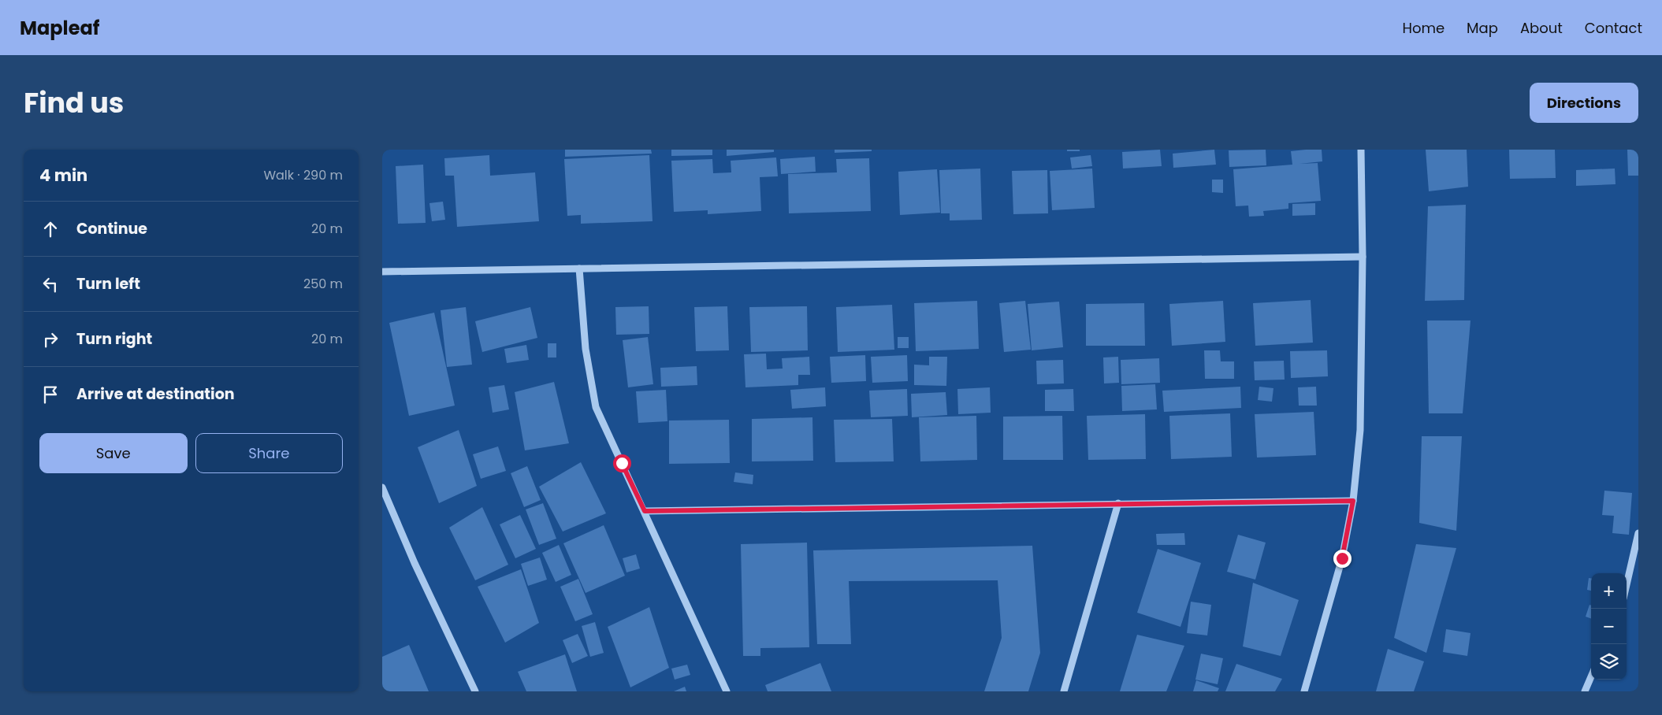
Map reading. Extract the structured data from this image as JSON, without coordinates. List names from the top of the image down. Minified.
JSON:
{"page":{"header":"Mapleaf","nav":["Home","Map","About","Contact"],"title":"Find us","buttons":["Directions",["Save","Share"]],"heading":["4 min","Walk · 290 m"],"list":[["Continue","20 m"],["Turn left","250 m"],["Turn right","20 m"],"Arrive at destination"],"map_buttons":["+","−"]}}
